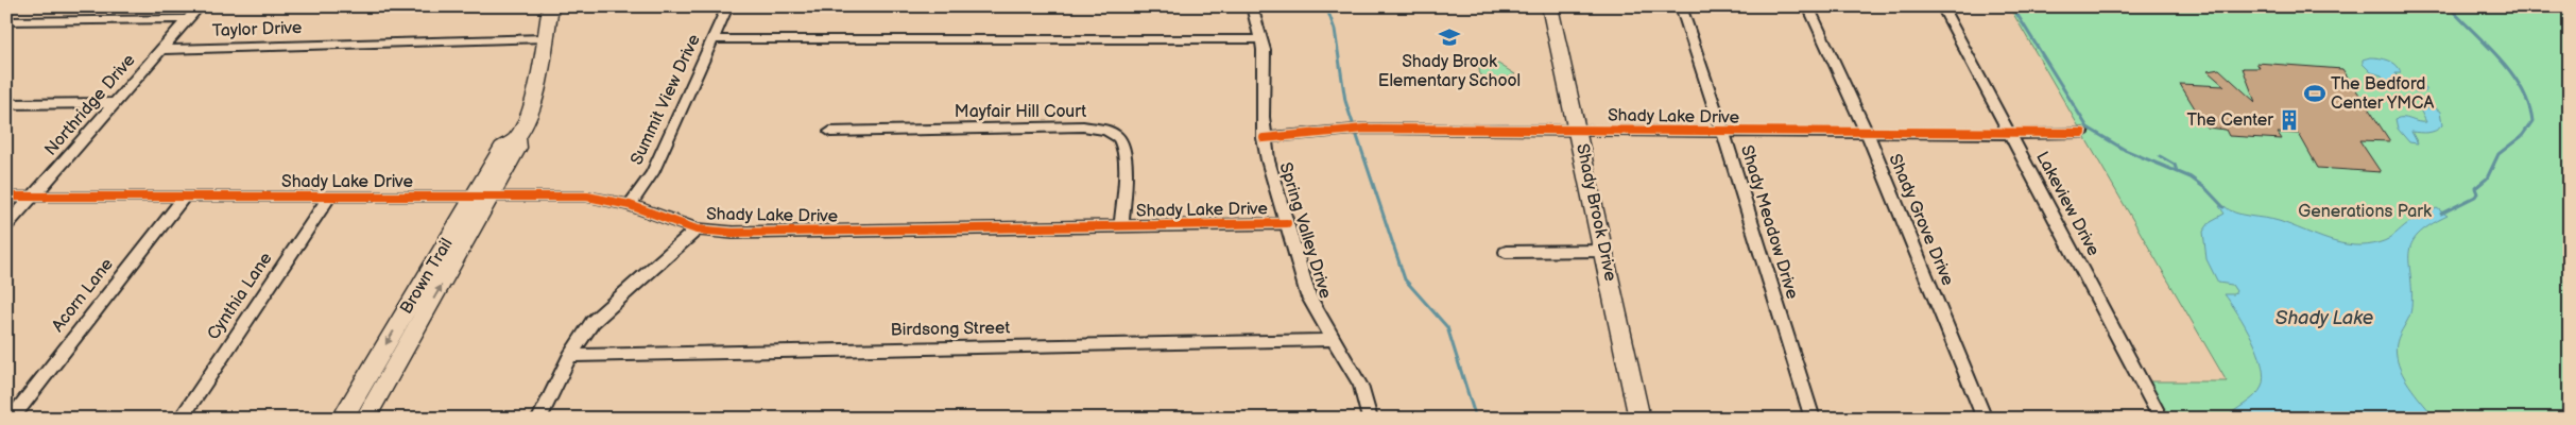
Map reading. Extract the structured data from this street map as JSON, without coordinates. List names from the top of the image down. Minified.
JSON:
{"streets":{"street":["Taylor Drive","Summit View Drive","Northridge Drive","Mayfair Hill Court","Shady Lake Drive","Lakeview Drive","Shady Brook Drive","Shady Grove Drive","Shady Meadow Drive","Spring Valley Drive","Brown Trail","Acorn Lane","Cynthia Lane","Birdsong Street"]},"crossings":[["Taylor Drive","Northridge Drive"],["Taylor Drive","Brown Trail"],["Summit View Drive","Shady Lake Drive"],["Northridge Drive","Shady Lake Drive"],["Mayfair Hill Court","Shady Lake Drive"],["Shady Lake Drive","Lakeview Drive"],["Shady Lake Drive","Shady Brook Drive"],["Shady Lake Drive","Shady Grove Drive"],["Shady Lake Drive","Shady Meadow Drive"],["Shady Lake Drive","Spring Valley Drive"],["Shady Lake Drive","Brown Trail"],["Shady Lake Drive","Acorn Lane"],["Shady Lake Drive","Cynthia Lane"],["Spring Valley Drive","Birdsong Street"]],"water":["Shady Lake"],"parks":["Generations Park"],"places":{"school or university":["Shady Brook Elementary School"],"sports":["The Bedford Center YMCA"],"building":["The Center"]}}
